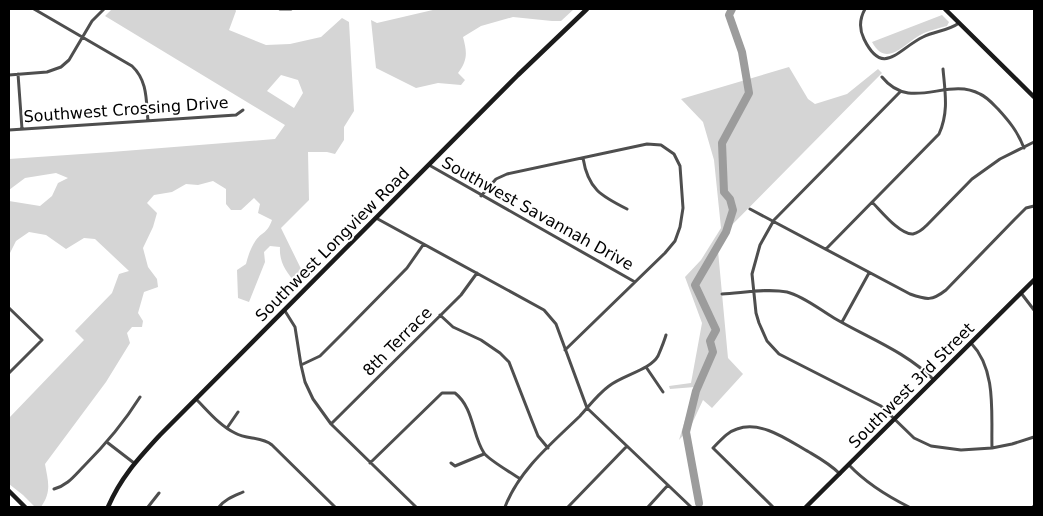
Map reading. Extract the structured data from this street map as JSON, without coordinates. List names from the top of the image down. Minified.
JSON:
{"streets":{"street":["Southwest Crossing Drive","Southwest Savannah Drive","Southwest Longview Road","8th Terrace","Southwest 3rd Street"]},"crossings":[["Southwest Savannah Drive","Southwest Longview Road"]]}
